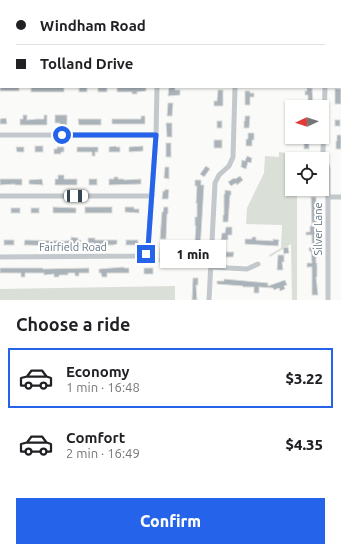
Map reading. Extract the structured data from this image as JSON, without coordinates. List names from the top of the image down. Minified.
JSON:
{"streets":{"street":["Silver Lane","Fairfield Road"]},"north":"left","page":{"banner":["Windham Road","Tolland Drive"],"bubble":"1 min","heading":"Choose a ride","list":[{"name":"Economy","note":"1 min · 16:48","value":"$3.22"},{"name":"Comfort","note":"2 min · 16:49","value":"$4.35"}],"buttons":"Confirm"}}
